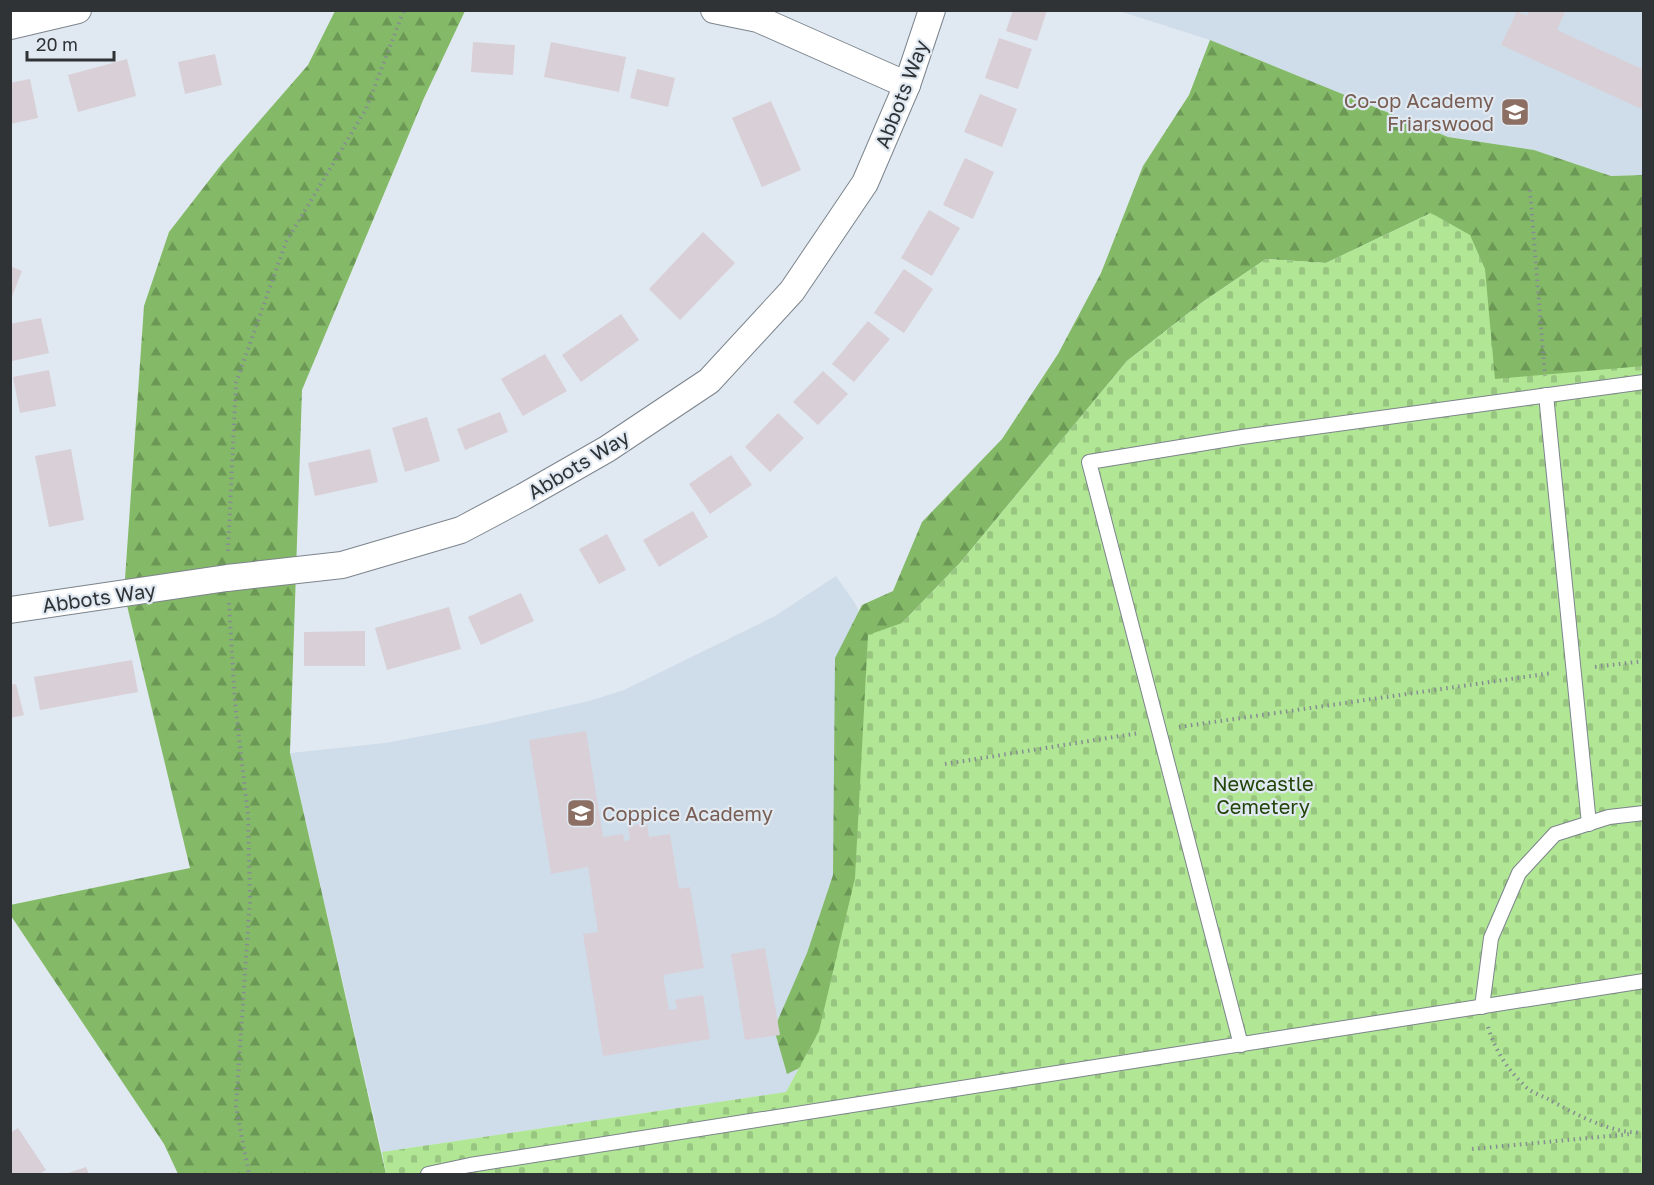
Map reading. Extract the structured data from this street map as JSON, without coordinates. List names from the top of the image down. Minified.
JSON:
{"streets":{"street":["Abbots Way"]},"parks":["Newcastle Cemetery"],"places":{"school or university":["Co-op Academy Friarswood","Coppice Academy"]},"scale_bar":"20 m"}
